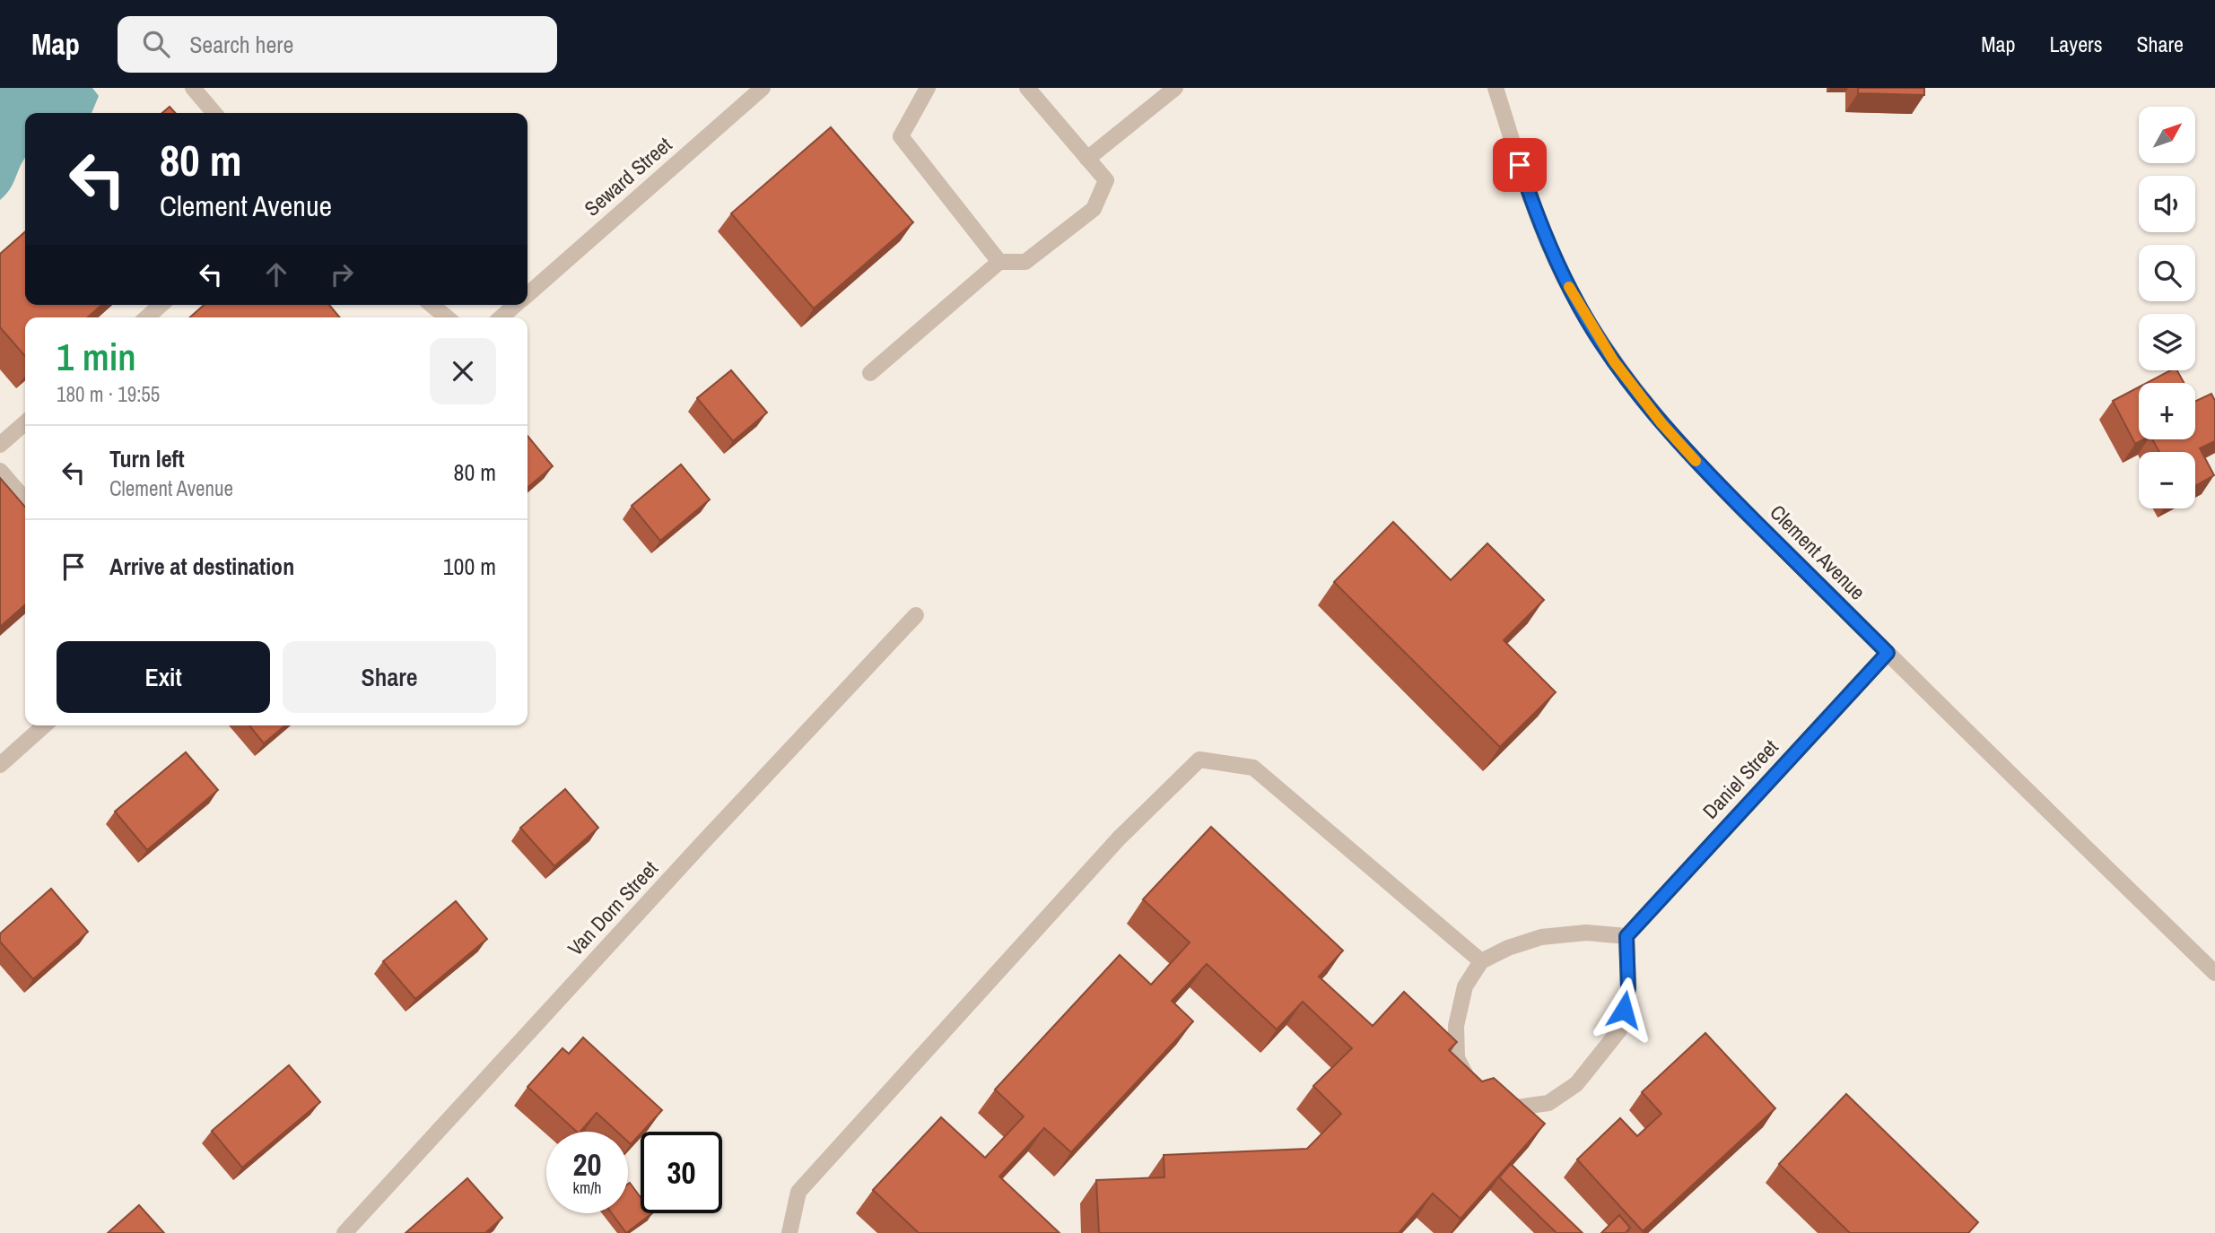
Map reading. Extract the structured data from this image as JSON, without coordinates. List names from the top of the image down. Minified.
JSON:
{"streets":{"street":["Seward Street","Clement Avenue","Daniel Street","Van Dorn Street"]},"crossings":[["Clement Avenue","Daniel Street"]],"north":"top right","page":{"header":"Map","search":"Search here","nav":["Map","Layers","Share"],"map_buttons":["+","−"],"turn":["80 m","Clement Avenue"],"heading":["1 min","180 m · 19:55"],"list":[{"name":"Turn left","note":"Clement Avenue","value":"80 m"},{"name":"Arrive at destination","value":"100 m"}],"buttons":["Exit","Share"],"speed":"20 km/h","limit":"30"}}
